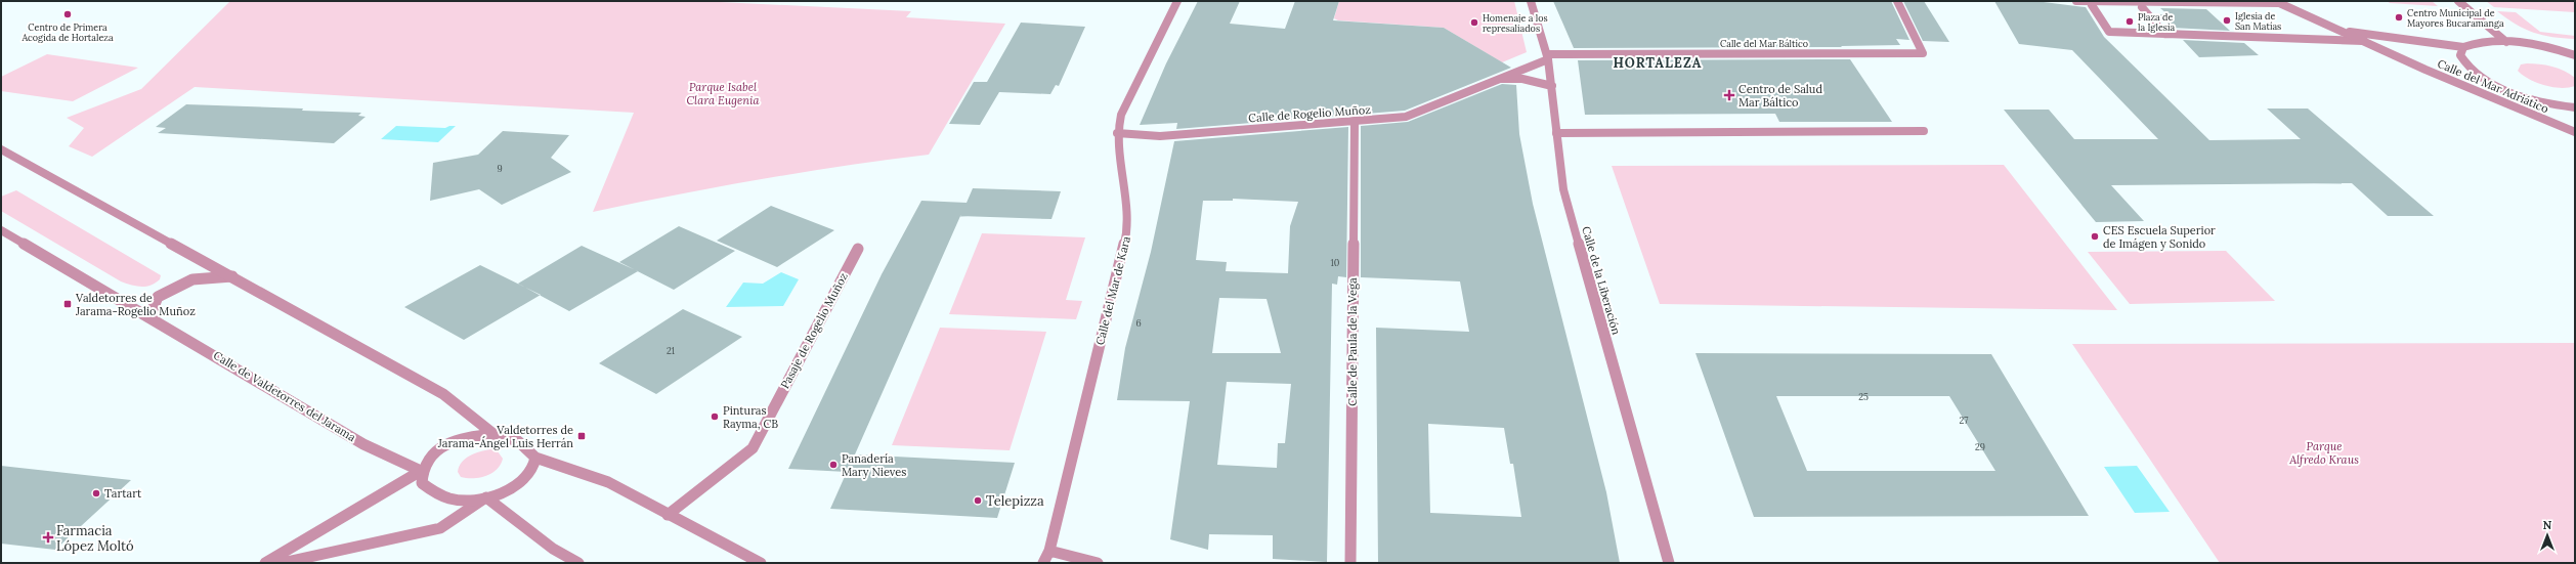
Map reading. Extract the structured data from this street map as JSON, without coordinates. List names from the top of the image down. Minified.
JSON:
{"streets":{"street":["Calle del Mar Báltico","Calle del Mar Adriático","Calle de Rogelio Muñoz","Calle de la Liberación","Calle del Mar de Kara","Pasaje de Rogelio Muñoz","Calle de Paula de la Vega","Calle de Valdetorres del Jarama"]},"crossings":[["Calle del Mar Báltico","Calle de Rogelio Muñoz"],["Calle del Mar Báltico","Calle de la Liberación"],["Calle de Rogelio Muñoz","Calle de la Liberación"],["Calle de Rogelio Muñoz","Calle del Mar de Kara"],["Calle de Rogelio Muñoz","Calle de Paula de la Vega"]],"districts":["HORTALEZA"],"parks":["Parque Isabel Clara Eugenia","Parque Alfredo Kraus"],"places":{"other":["Centro de Primera Acogida de Hortaleza","Centro Municipal de Mayores Bucaramanga","Iglesia de San Matías","Plaza de la Iglesia","Homenaje a los represaliados","CES Escuela Superior de Imágen y Sonido","Pinturas Rayma, CB","Panadería Mary Nieves","Tartart","Telepizza"],"health":["Centro de Salud Mar Báltico","Farmacia López Moltó"],"transit":["Valdetorres de Jarama-Rogelio Muñoz","Valdetorres de Jarama-Ángel Luis Herrán"]},"house_numbers":["9","10","6","21","25","27","29"],"north":"top"}
